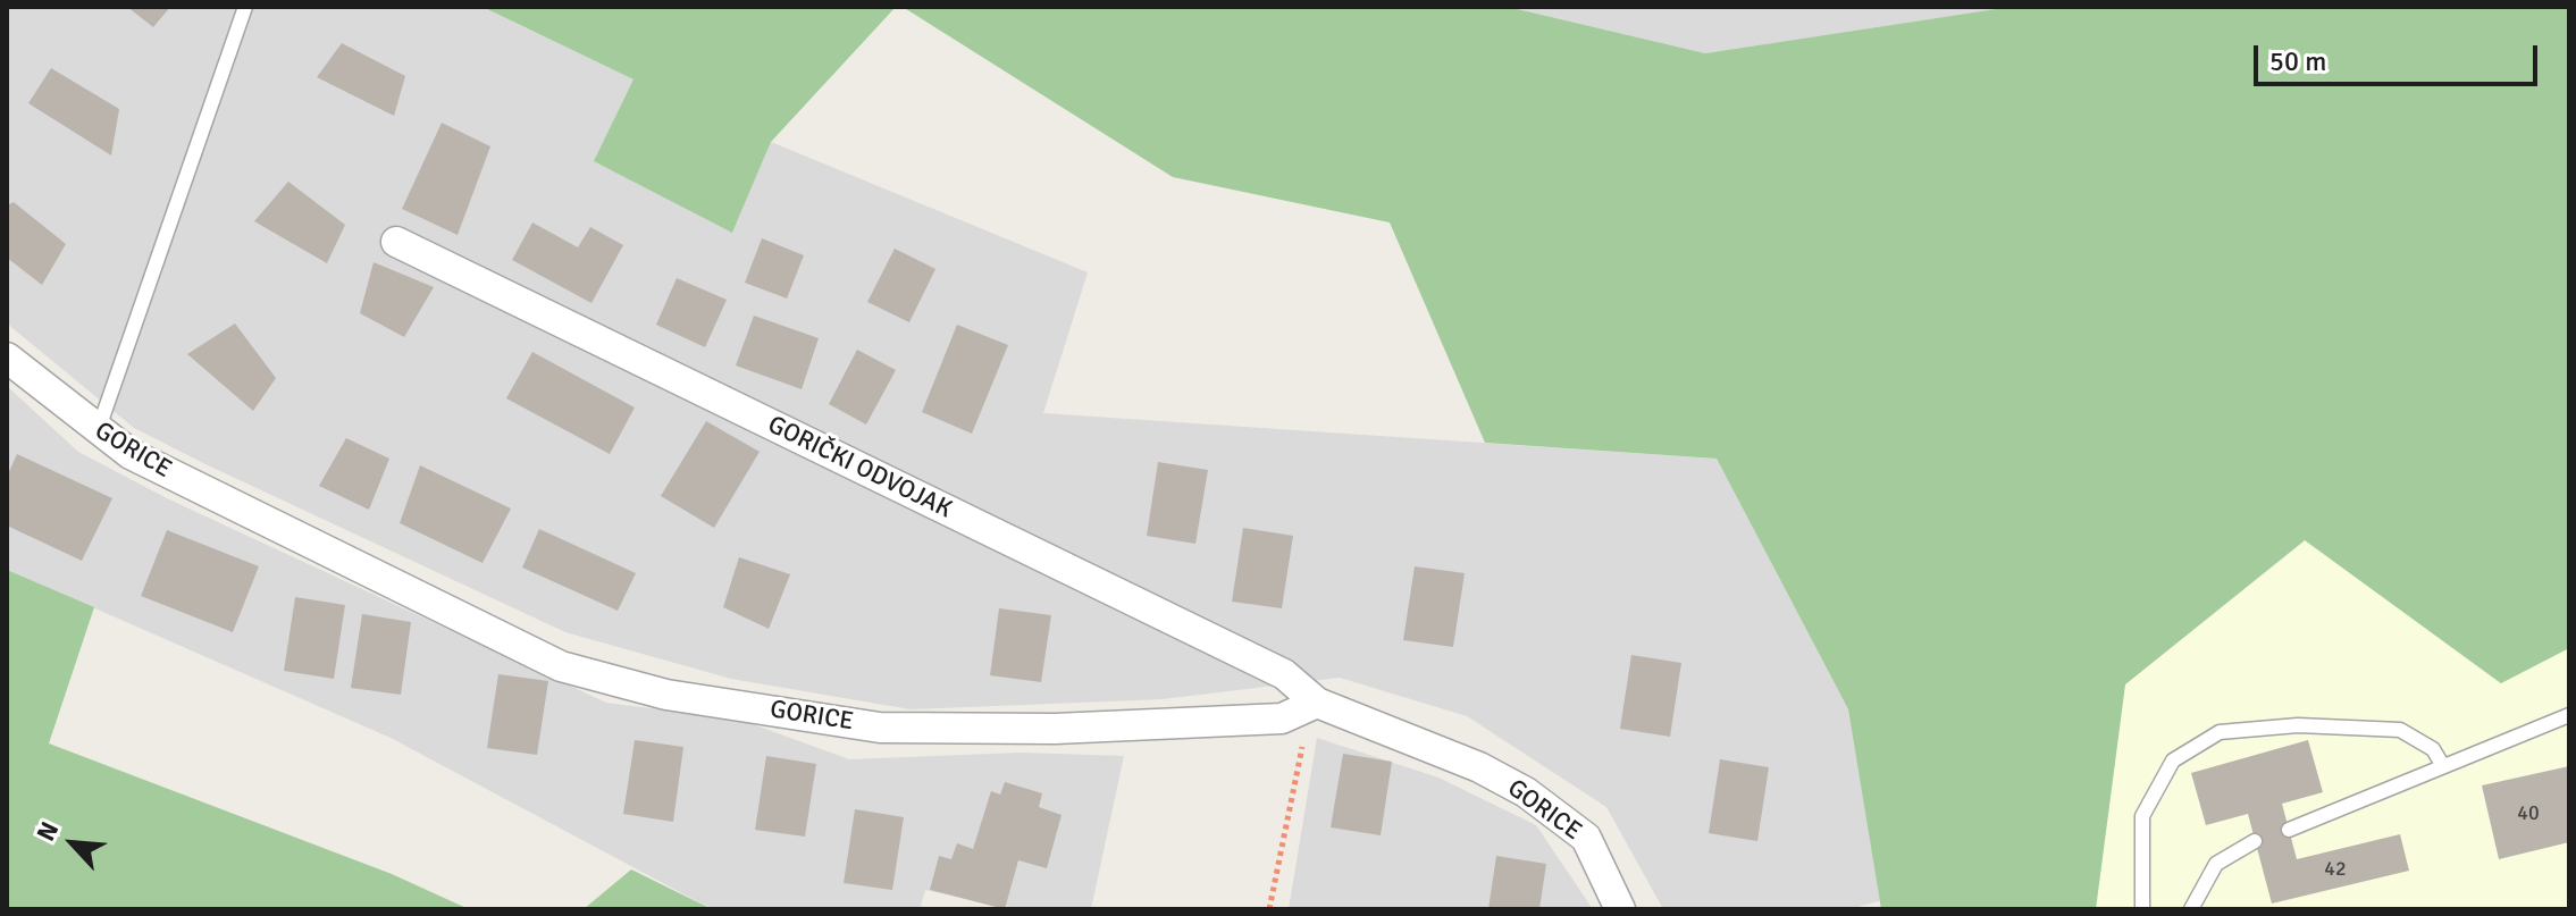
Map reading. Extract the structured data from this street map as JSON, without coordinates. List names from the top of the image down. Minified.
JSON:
{"streets":{"street":["GORICE","GORIČKI ODVOJAK"]},"crossings":[["GORICE","GORIČKI ODVOJAK"]],"house_numbers":["40","42"],"scale_bar":"50 m","north":"top left"}
